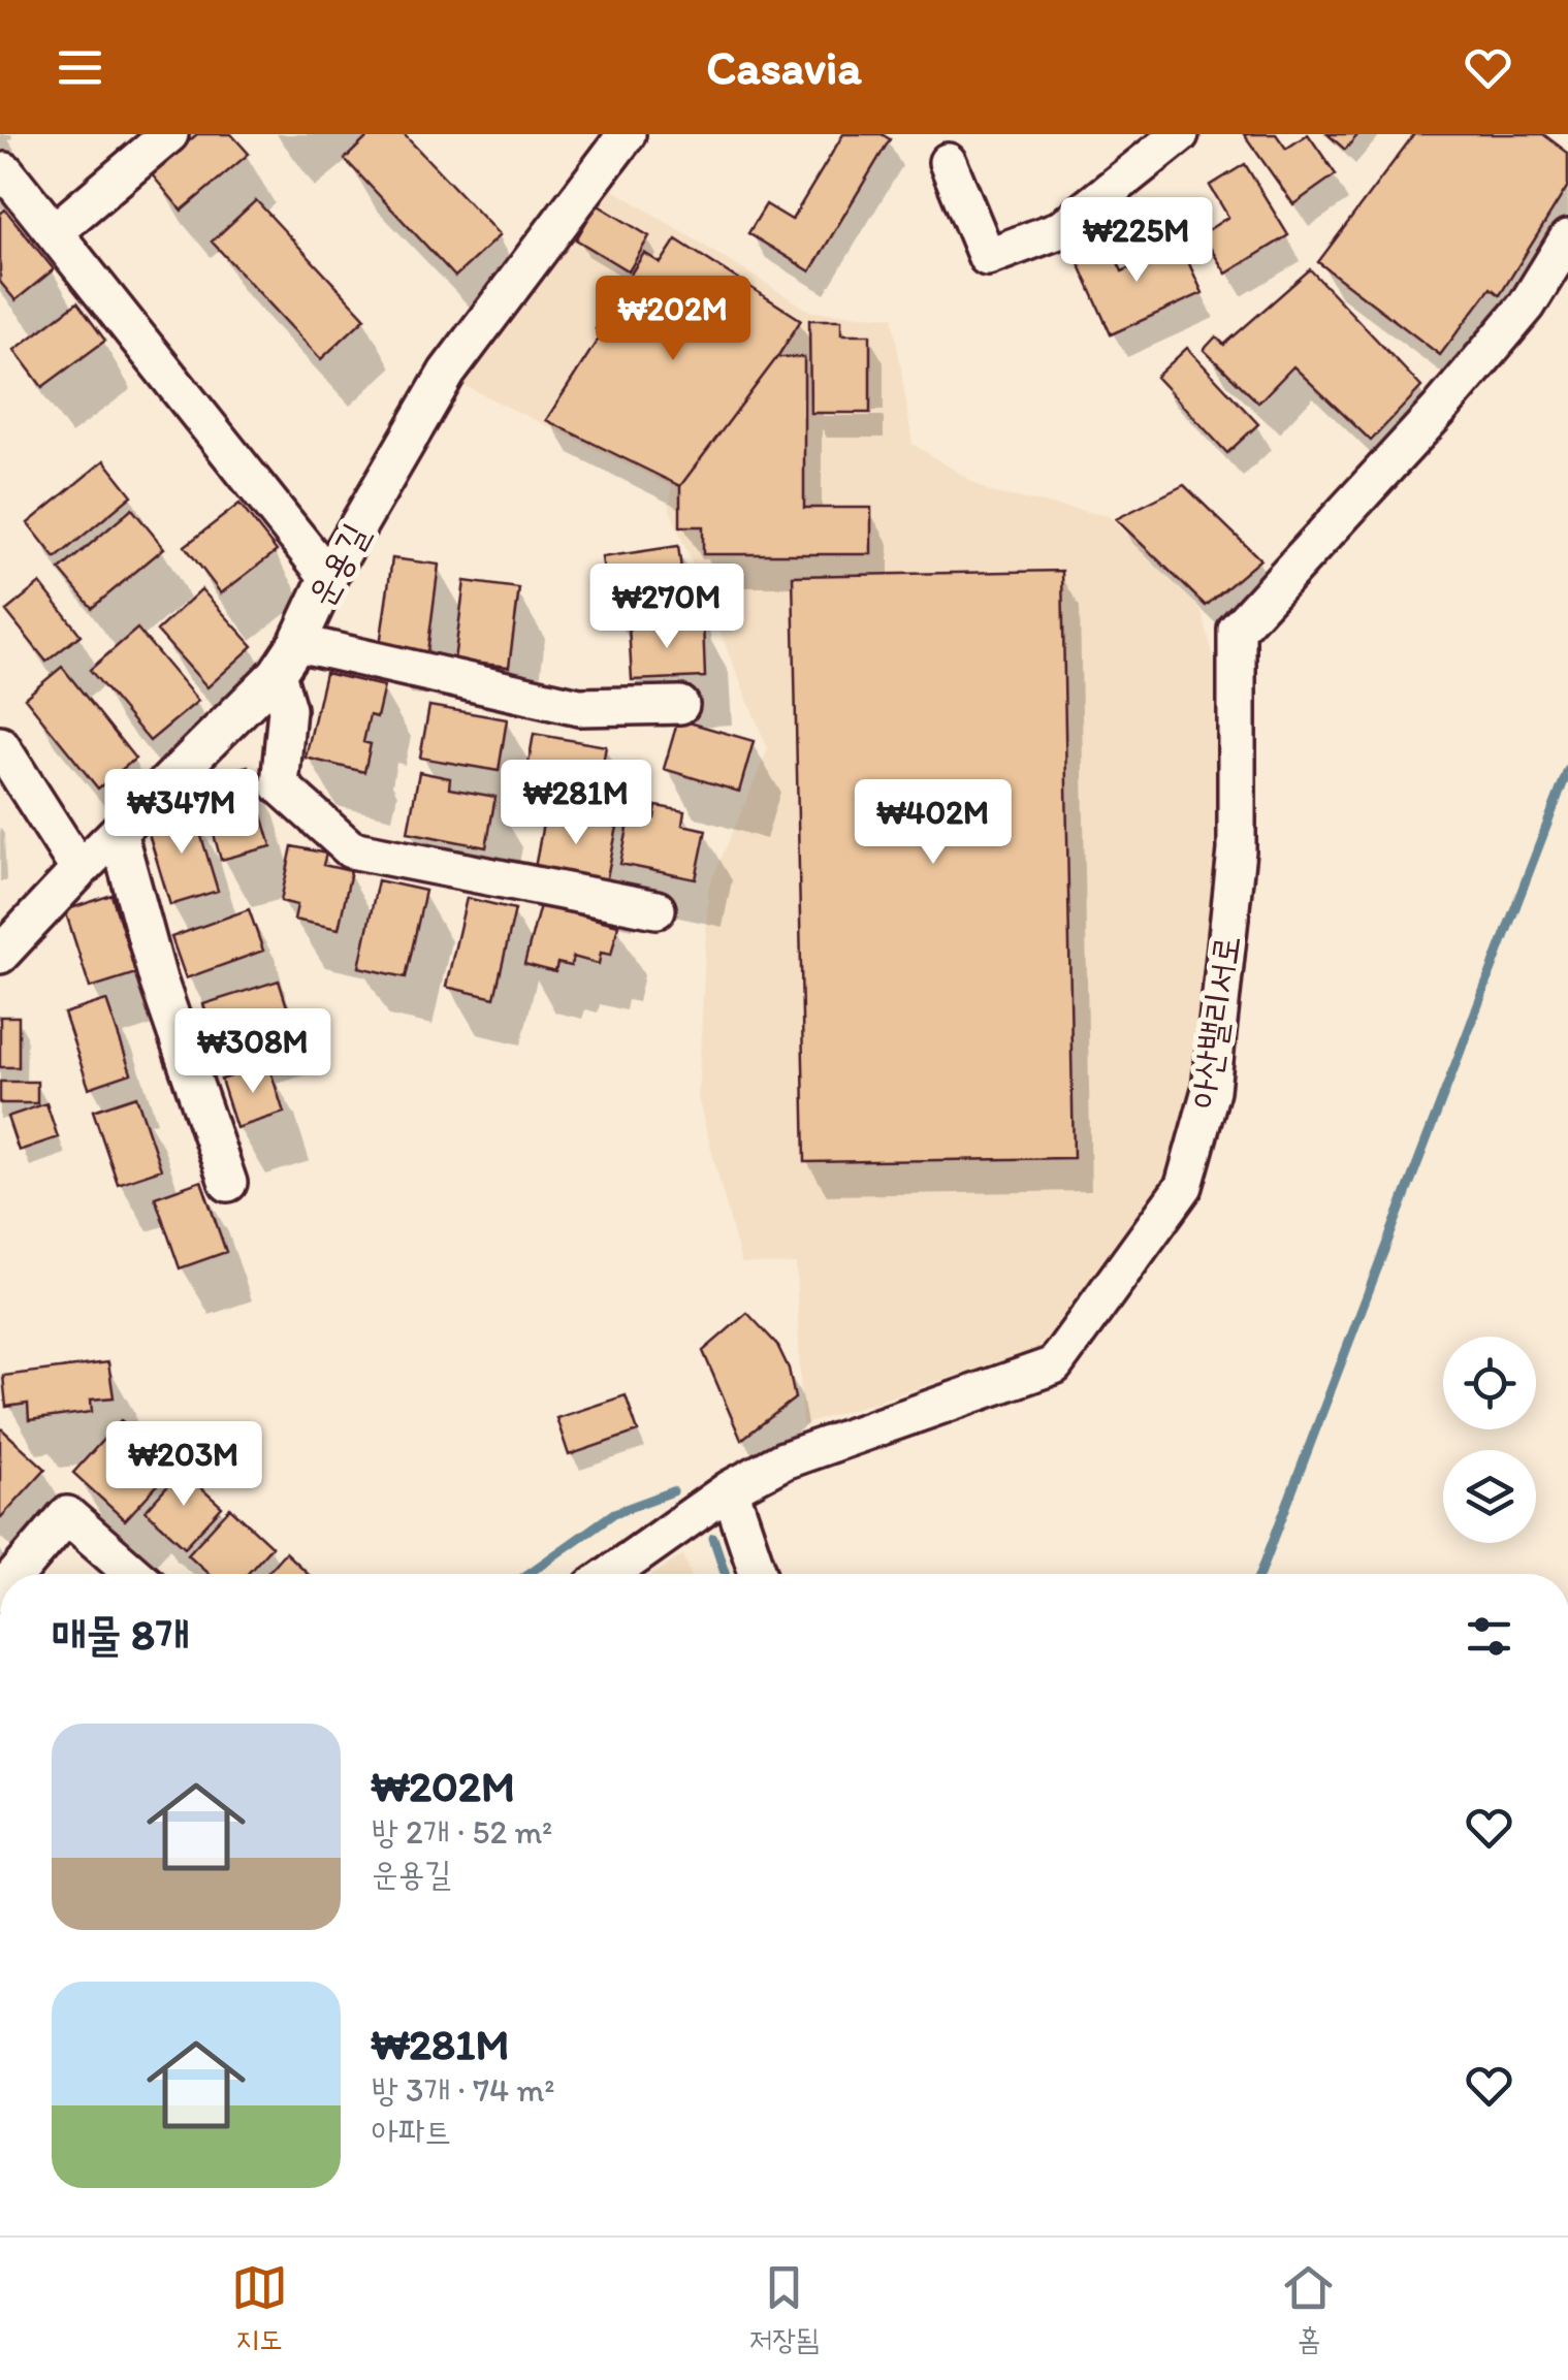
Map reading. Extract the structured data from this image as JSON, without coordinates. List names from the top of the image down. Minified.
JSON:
{"streets":{"street":["운용길","아산밸리서로"]},"page":{"header":"Casavia","price":["₩225M","₩202M","₩270M","₩281M","₩347M","₩402M","₩308M","₩203M"],"heading":"매물 8개","list":[{"name":"₩202M","note":"방 2개 · 52 m² · 운용길"},{"name":"₩281M","note":"방 3개 · 74 m² · 아파트"}],"tabs":["지도","저장됨","홈"]}}
